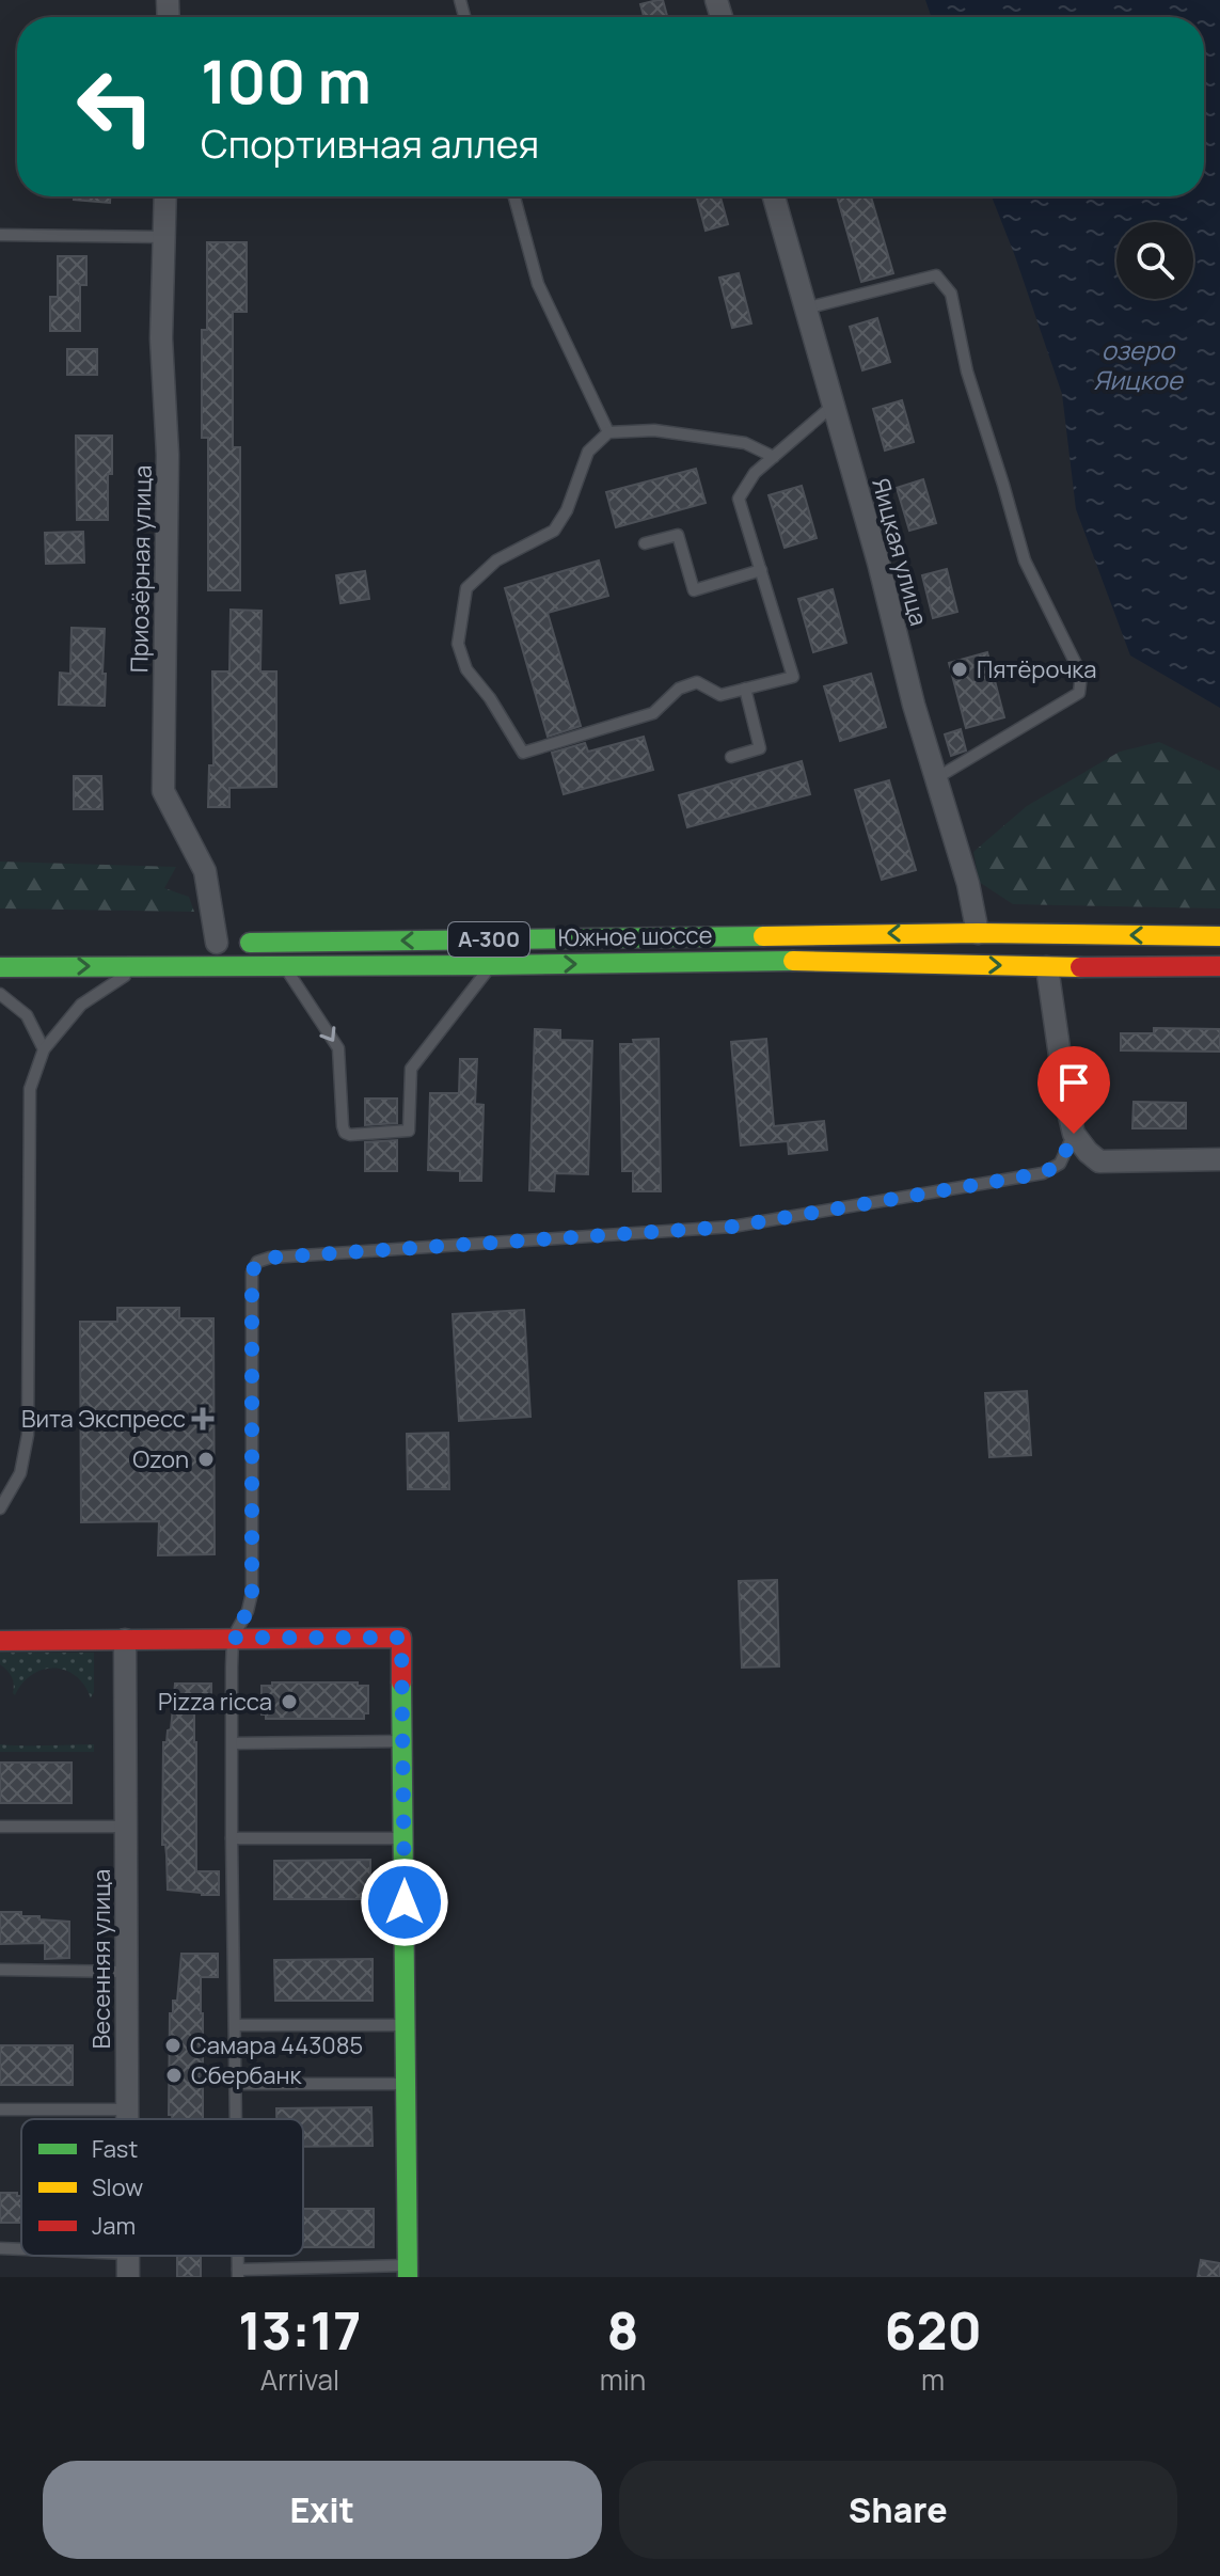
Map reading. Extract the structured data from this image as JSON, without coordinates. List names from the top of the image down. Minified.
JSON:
{"streets":{"main road":["Южное шоссе","А-300"],"street":["Яицкая улица","Приозёрная улица","Весенняя улица"]},"crossings":[["Яицкая улица","Южное шоссе"],["Приозёрная улица","Южное шоссе"]],"water":["озеро Яицкое"],"places":{"other":["Пятёрочка","Ozon","Pizza ricca","Самара 443085","Сбербанк"],"health":["Вита Экспресс"]},"legend":["Fast","Slow","Jam"],"page":{"turn":["100 m","Спортивная аллея"],"eta":["13:17","Arrival","8","min","620","m"],"buttons":["Exit","Share"]}}
